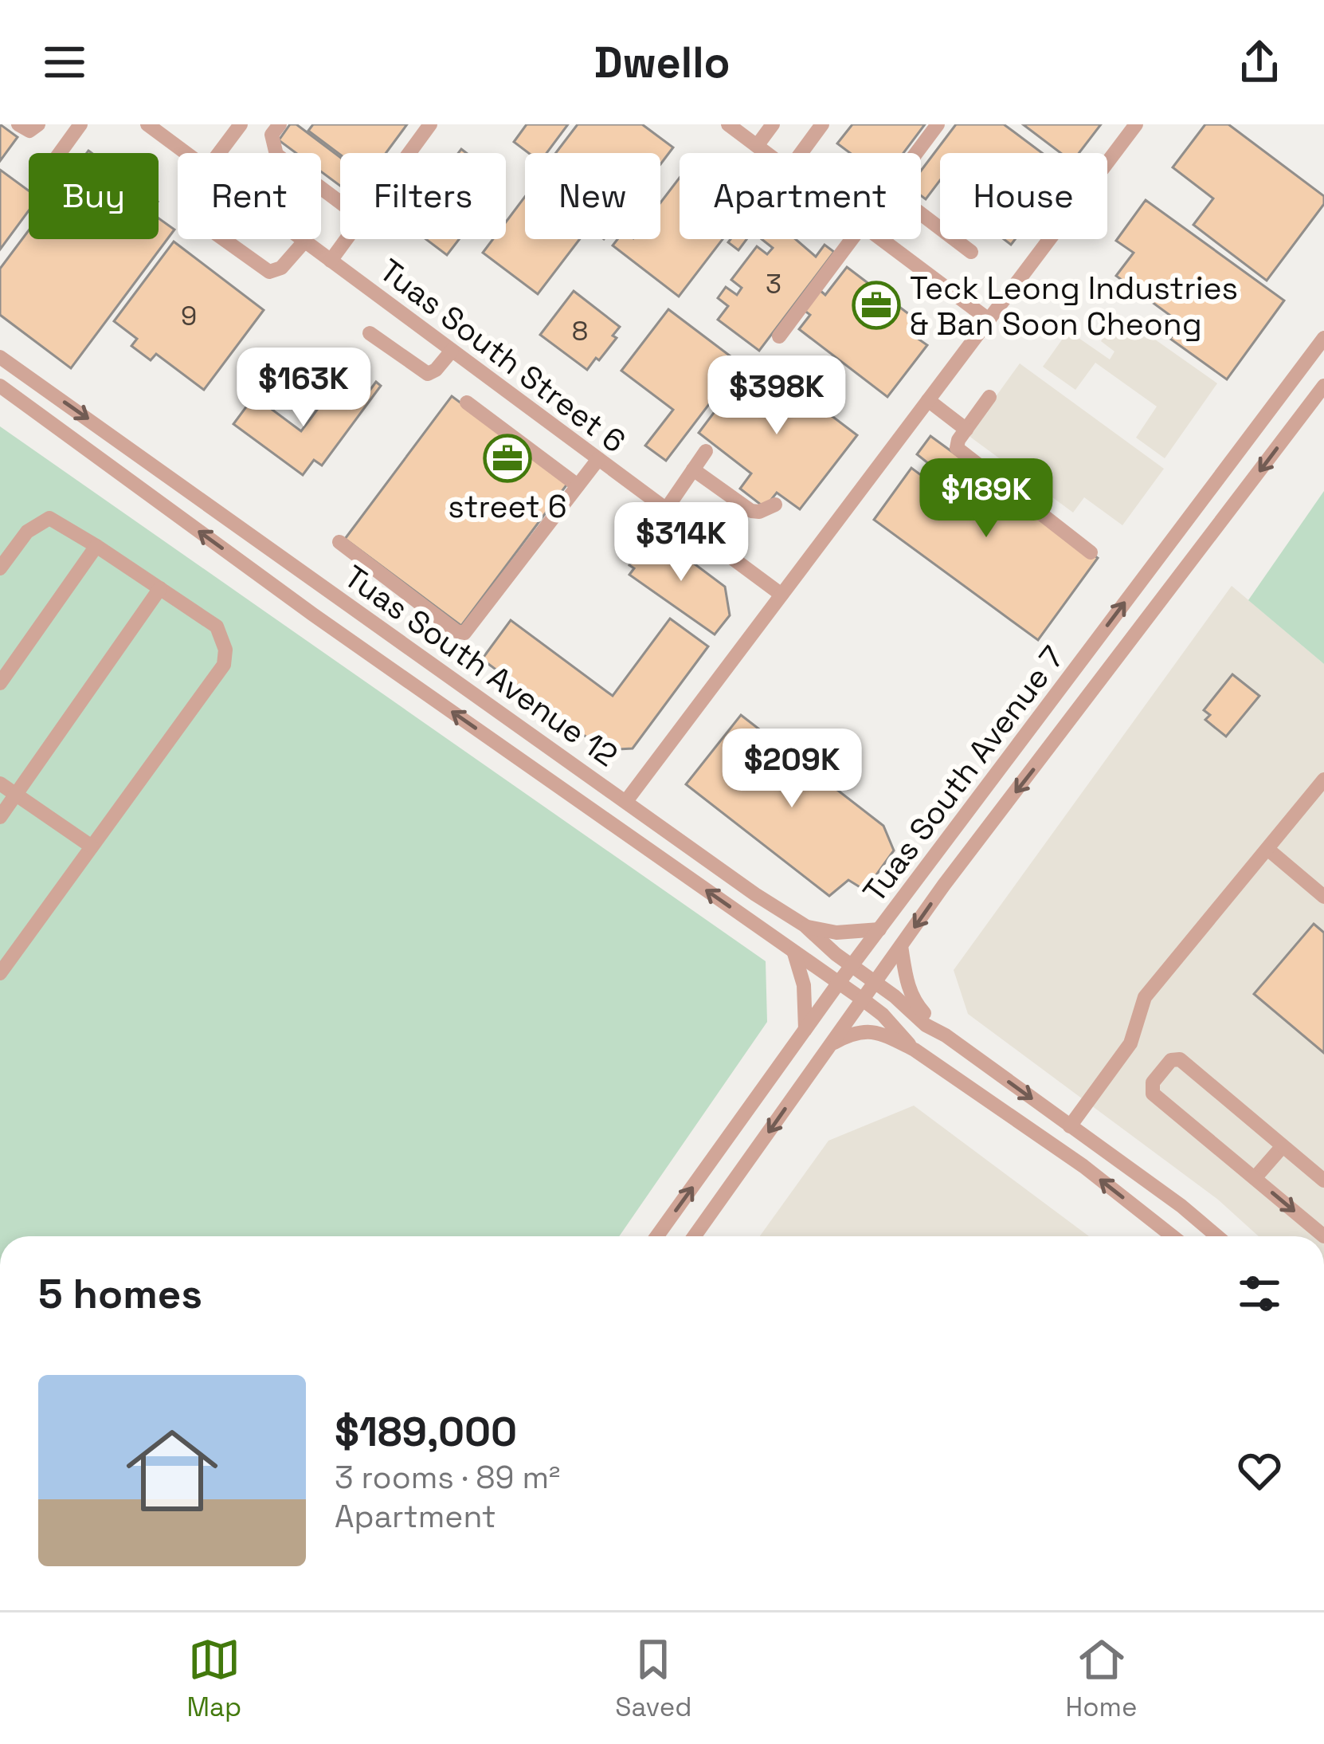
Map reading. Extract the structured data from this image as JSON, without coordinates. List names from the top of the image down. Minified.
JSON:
{"streets":{"street":["Tuas South Street 6","Tuas South Avenue 12","Tuas South Avenue 7"]},"crossings":[["Tuas South Avenue 12","Tuas South Avenue 7"]],"places":{"office":["Teck Leong Industries & Ban Soon Cheong","street 6"]},"house_numbers":["3","9","8"],"page":{"header":"Dwello","chip":["Buy","Rent","Filters","New","Apartment","House"],"price":["$163K","$398K","$189K","$314K","$209K"],"heading":"5 homes","list":[{"name":"$189,000","note":"3 rooms · 89 m² · Apartment"}],"tabs":["Map","Saved","Home"]}}
